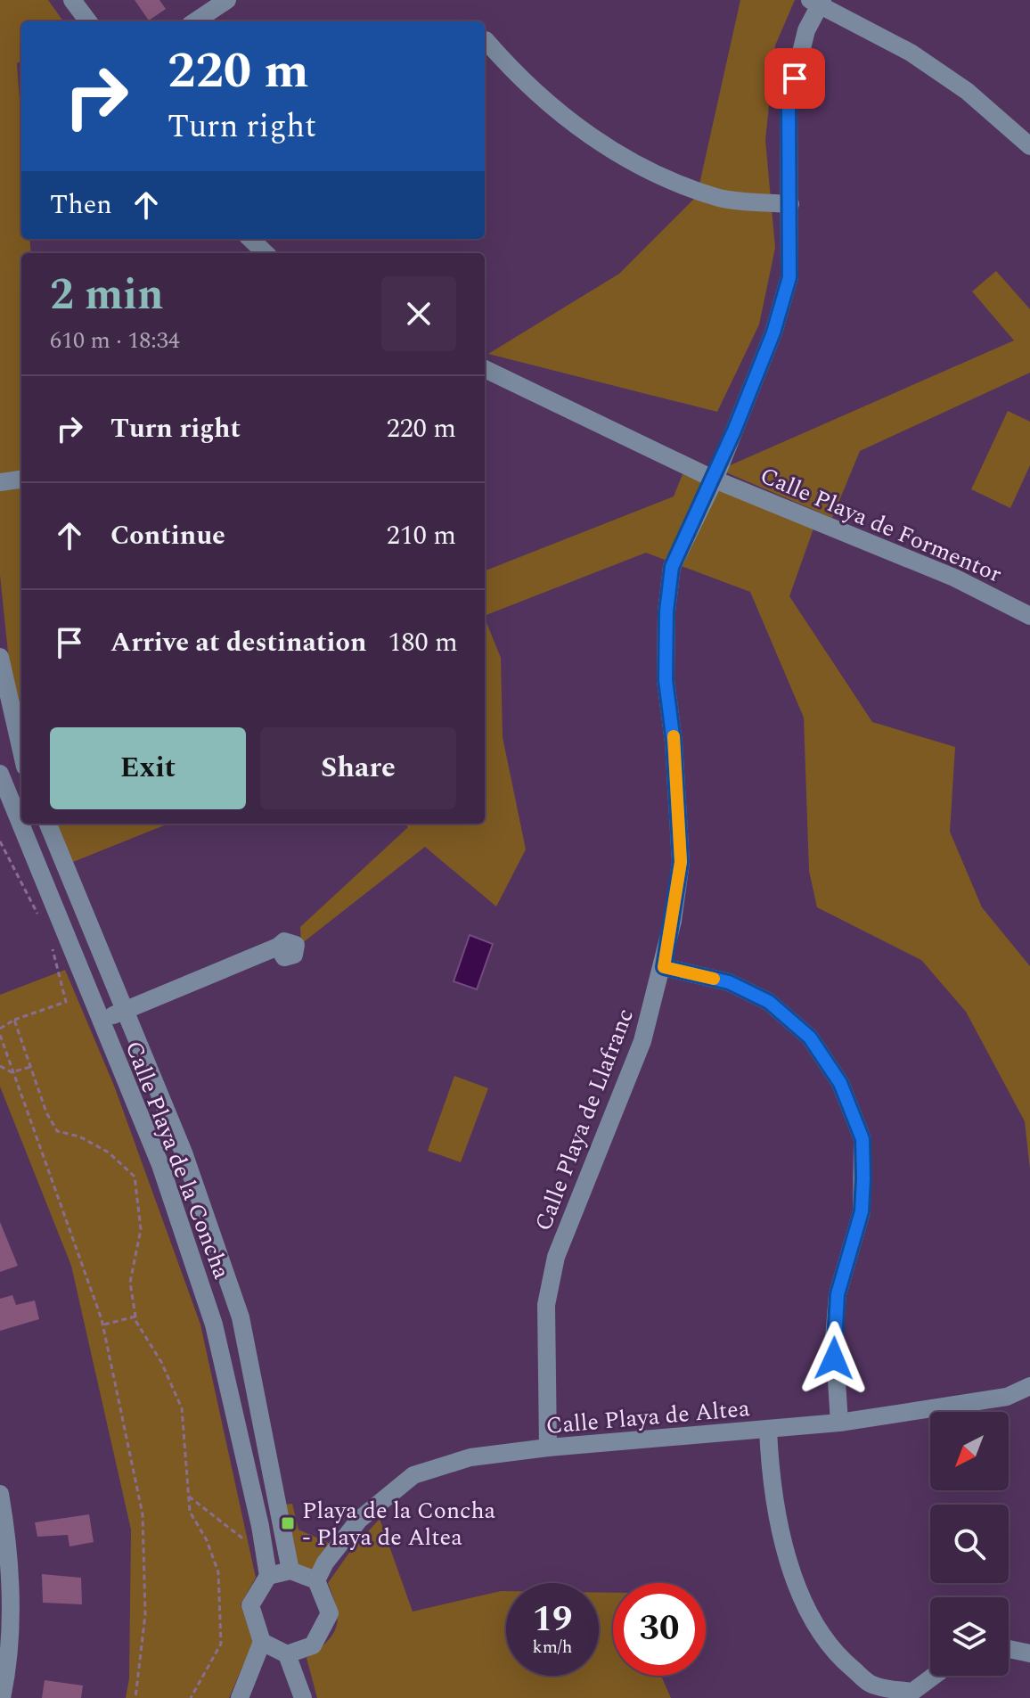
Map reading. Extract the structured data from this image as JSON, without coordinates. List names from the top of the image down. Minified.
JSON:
{"streets":{"street":["Calle Playa de Formentor","Calle Playa de Llafranc","Calle Playa de la Concha","Calle Playa de Altea"]},"crossings":[["Calle Playa de Formentor","Calle Playa de Llafranc"],["Calle Playa de Llafranc","Calle Playa de Altea"],["Calle Playa de la Concha","Calle Playa de Altea"]],"places":{"transit":["Playa de la Concha - Playa de Altea"]},"north":"bottom left","page":{"turn":["220 m","Turn right"],"then":"Then","heading":["2 min","610 m · 18:34"],"list":[{"name":"Turn right","value":"220 m"},{"name":"Continue","value":"210 m"},{"name":"Arrive at destination","value":"180 m"}],"buttons":["Exit","Share"],"speed":"19 km/h","limit":"30"}}
